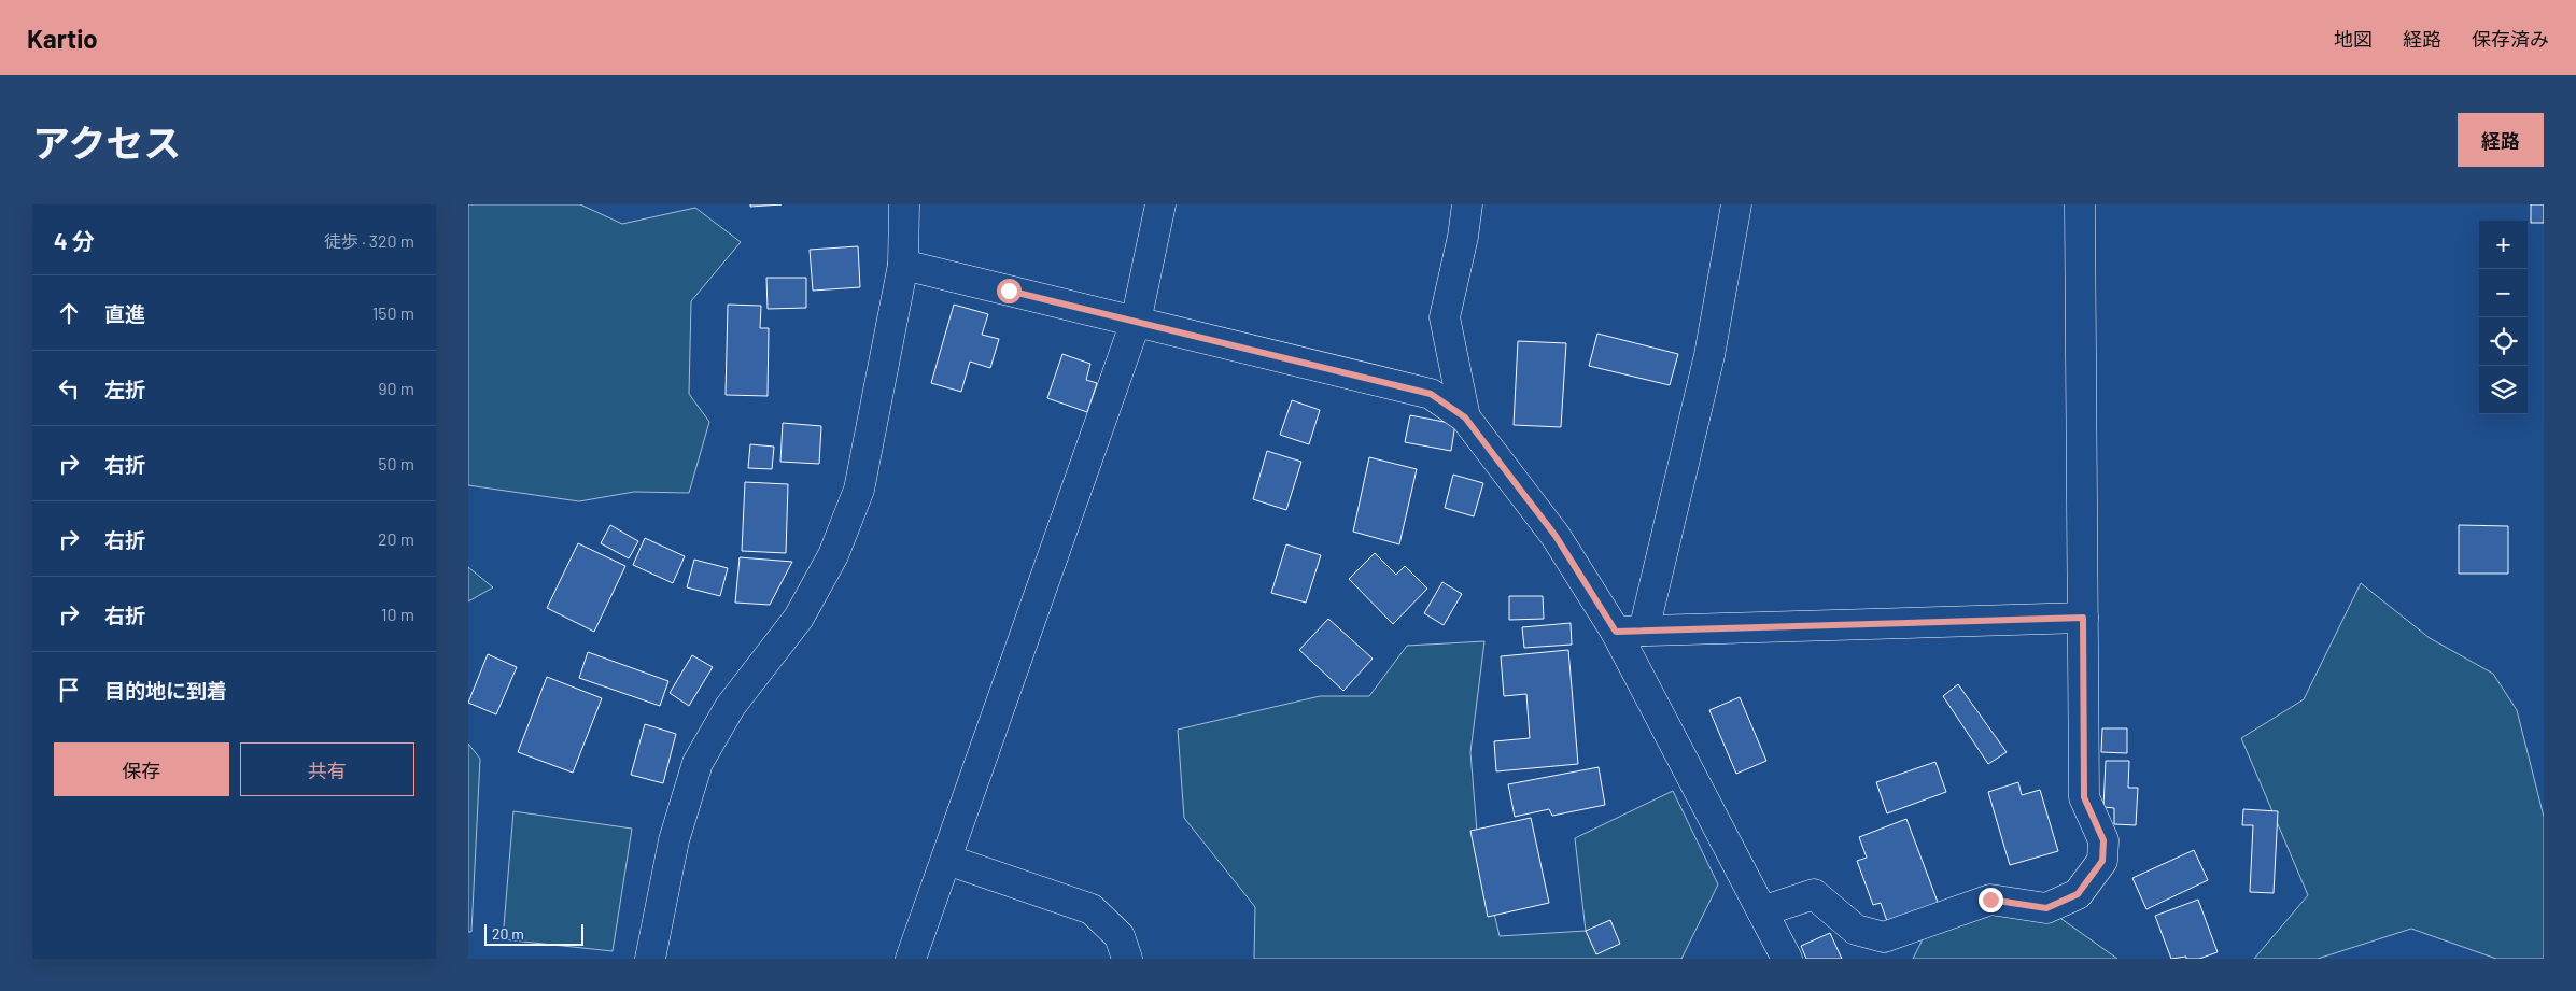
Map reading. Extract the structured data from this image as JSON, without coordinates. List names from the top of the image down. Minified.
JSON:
{"scale_bar":"20 m","page":{"header":"Kartio","nav":["地図","経路","保存済み"],"title":"アクセス","buttons":["経路",["保存","共有"]],"heading":["4 分","徒歩 · 320 m"],"map_buttons":["+","−"],"list":[["直進","150 m"],["左折","90 m"],["右折","50 m"],["右折","20 m"],["右折","10 m"],"目的地に到着"],"scale":"20 m"}}
